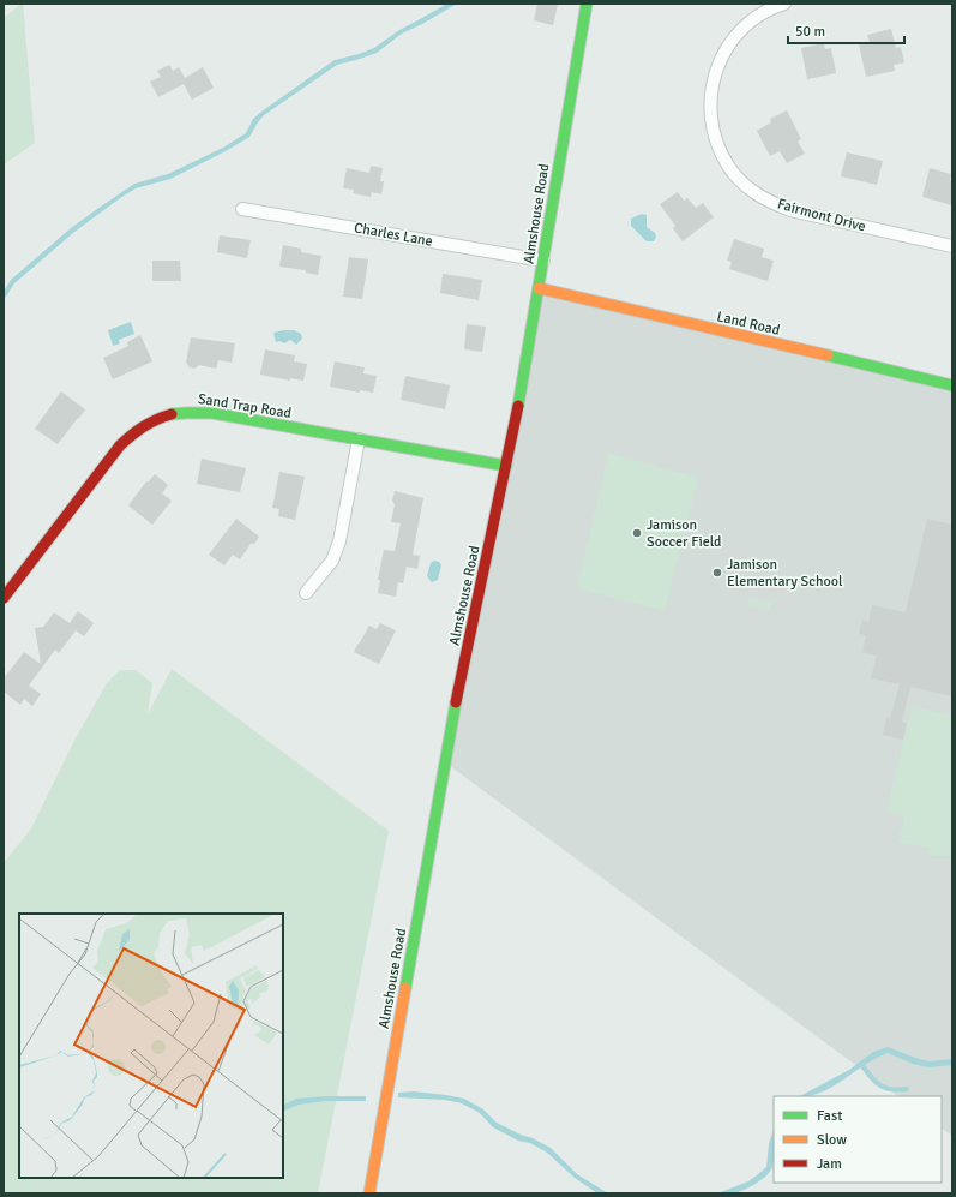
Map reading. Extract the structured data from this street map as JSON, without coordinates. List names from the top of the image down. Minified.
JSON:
{"streets":{"main road":["Almshouse Road","Land Road","Sand Trap Road"],"street":["Fairmont Drive","Charles Lane"]},"crossings":[["Almshouse Road","Charles Lane"],["Almshouse Road","Land Road"],["Almshouse Road","Sand Trap Road"]],"places":["Jamison Soccer Field","Jamison Elementary School"],"legend":["Fast","Slow","Jam"],"scale_bar":"50 m"}
